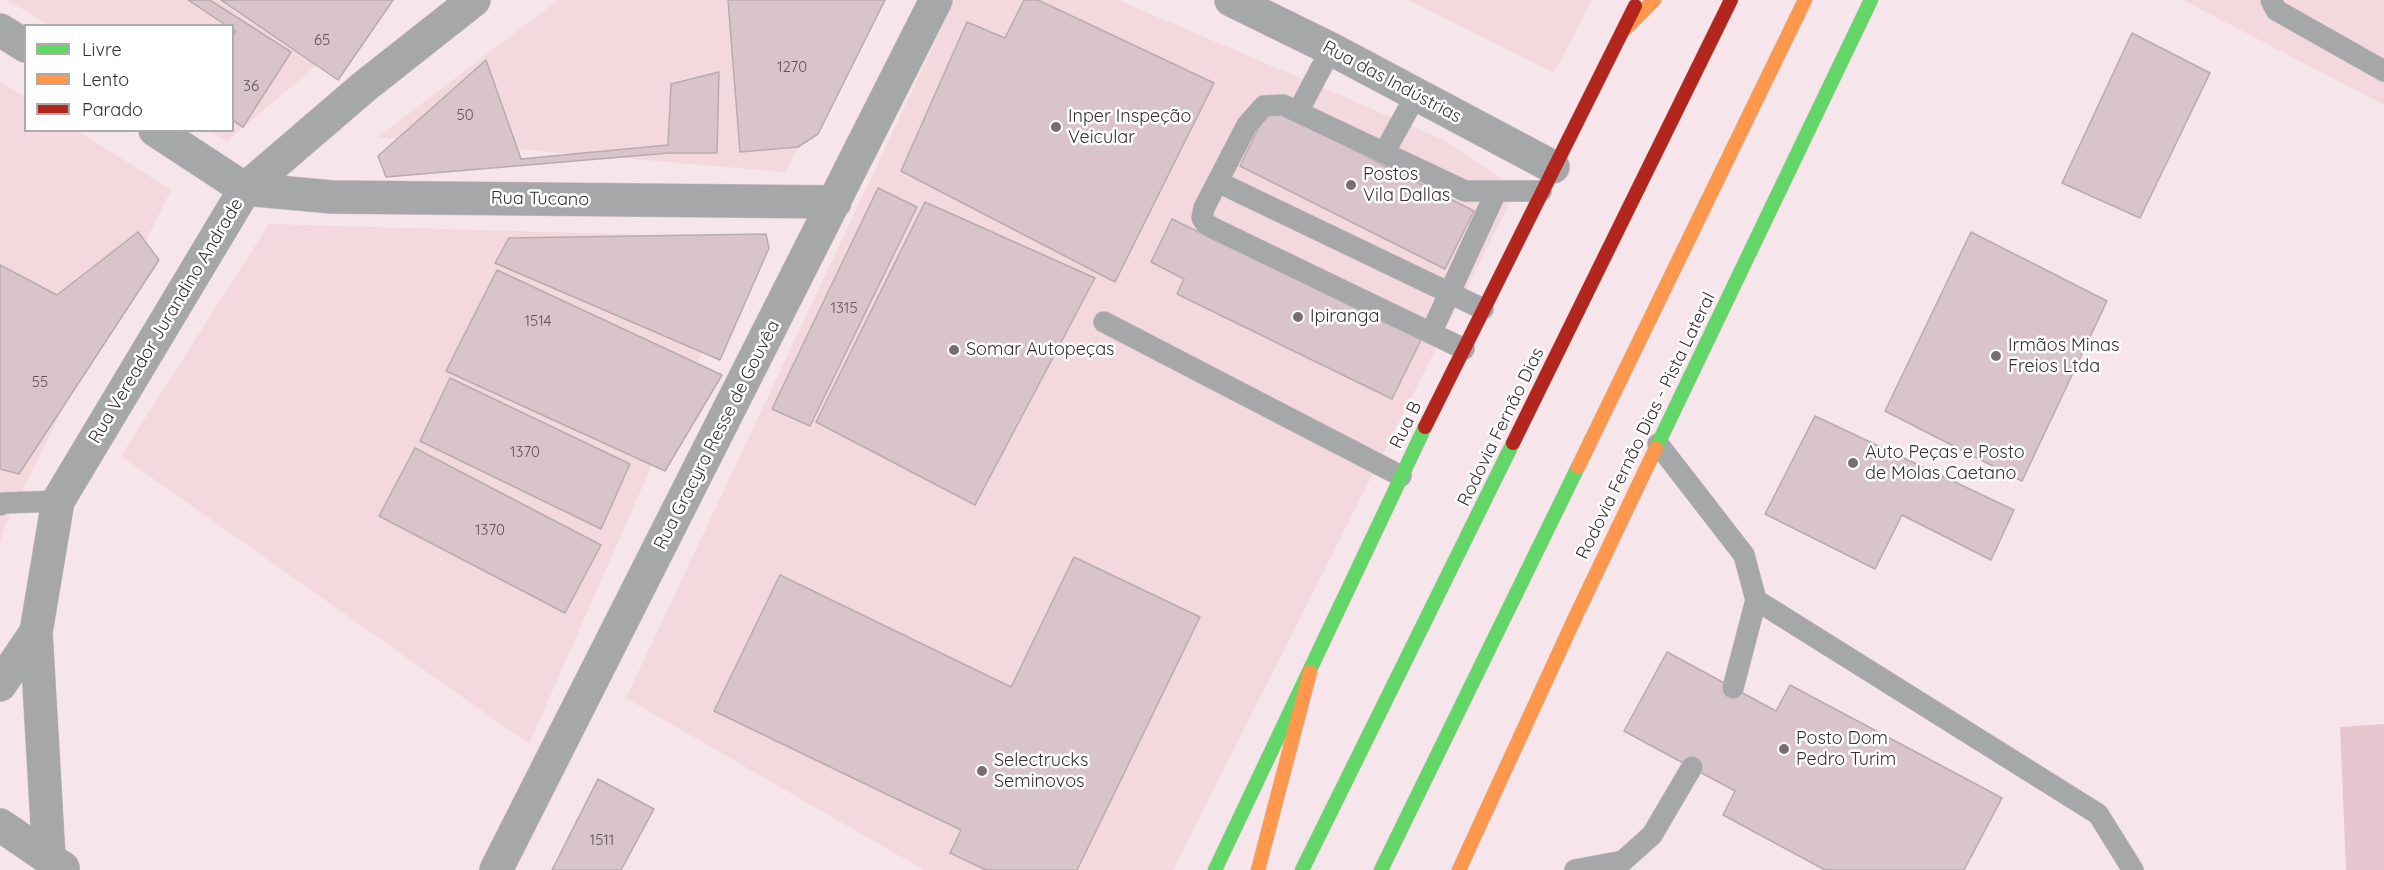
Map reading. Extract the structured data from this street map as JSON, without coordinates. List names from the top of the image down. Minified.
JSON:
{"streets":{"main road":["Rua B","Rodovia Fernão Dias - Pista Lateral","Rodovia Fernão Dias"],"street":["Rua das Indústrias","Rua Tucano","Rua Vereador Jurandino Andrade","Rua Gracyra Resse de Gouvêa"]},"crossings":[["Rua das Indústrias","Rua B"],["Rua Tucano","Rua Vereador Jurandino Andrade"],["Rua Tucano","Rua Gracyra Resse de Gouvêa"]],"places":["Inper Inspeção Veicular","Postos Vila Dallas","Ipiranga","Somar Autopeças","Irmãos Minas Freios Ltda","Auto Peças e Posto de Molas Caetano","Posto Dom Pedro Turim","Selectrucks Seminovos"],"house_numbers":["65","1270","36","50","1315","1514","55","1370","1370","1511"],"legend":["Livre","Lento","Parado"]}
